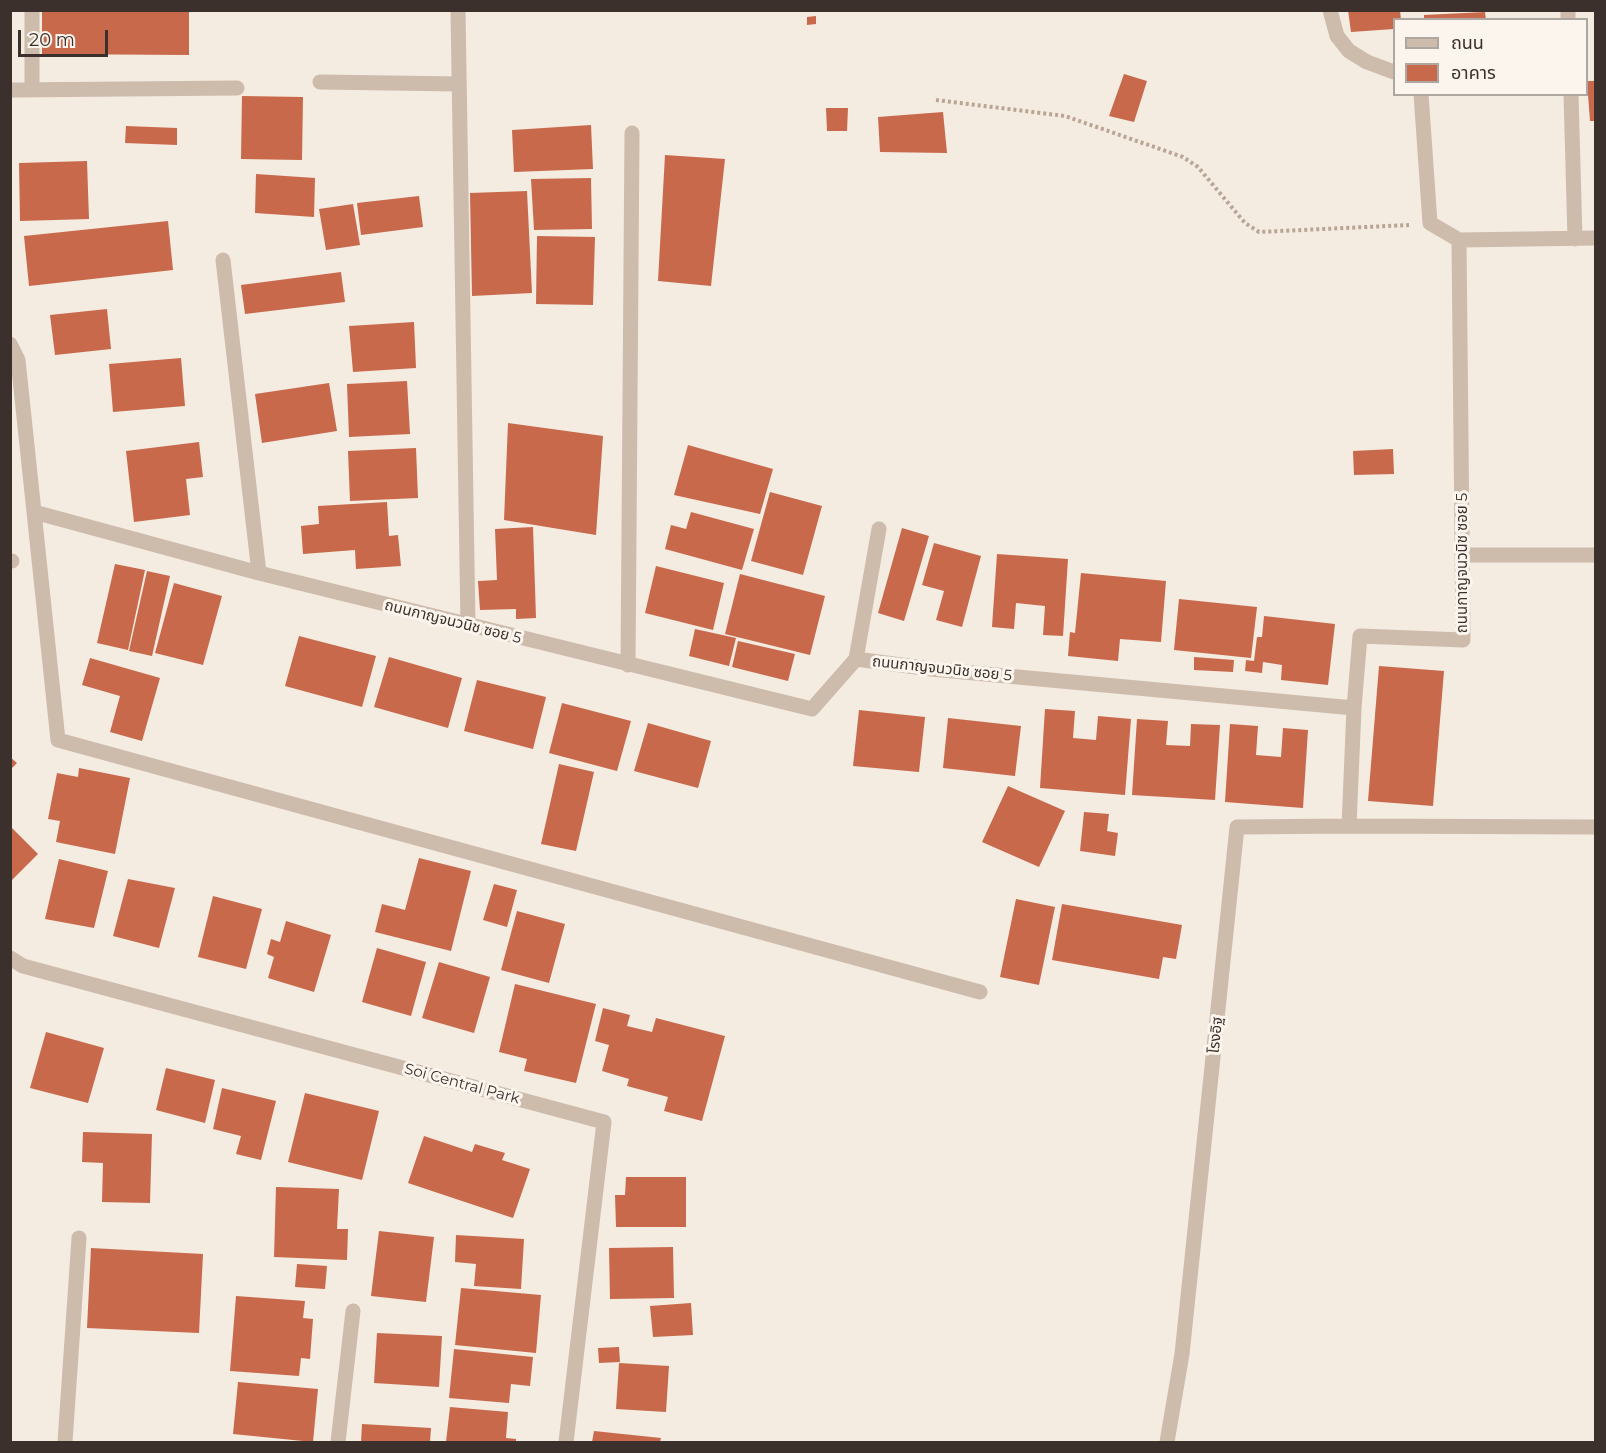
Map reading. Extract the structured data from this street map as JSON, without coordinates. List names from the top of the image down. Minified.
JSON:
{"streets":{"street":["ถนนกาญจนวนิช ซอย 5","โรงอิฐ","Soi Central Park"]},"legend":["ถนน","อาคาร"],"scale_bar":"20 m"}
